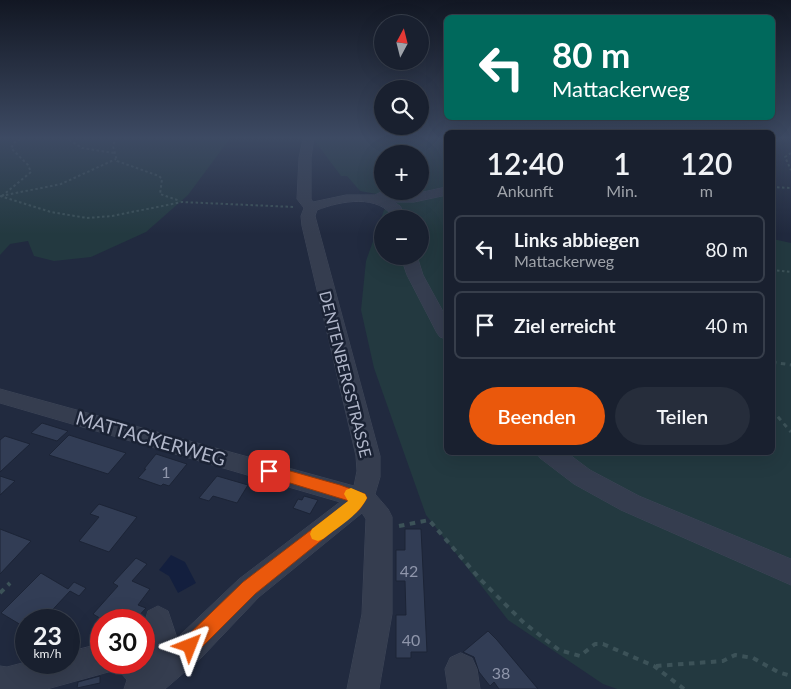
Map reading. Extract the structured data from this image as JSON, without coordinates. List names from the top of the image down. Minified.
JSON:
{"streets":{"street":["DENTENBERGSTRASSE","MATTACKERWEG"]},"crossings":[["DENTENBERGSTRASSE","MATTACKERWEG"]],"house_numbers":["1","42","40","38"],"north":"top","page":{"map_buttons":["+","−"],"turn":["80 m","Mattackerweg"],"eta":["12:40","Ankunft","1","Min.","120","m"],"list":[{"name":"Links abbiegen","note":"Mattackerweg","value":"80 m"},{"name":"Ziel erreicht","value":"40 m"}],"buttons":["Beenden","Teilen"],"speed":"23 km/h","limit":"30"}}
